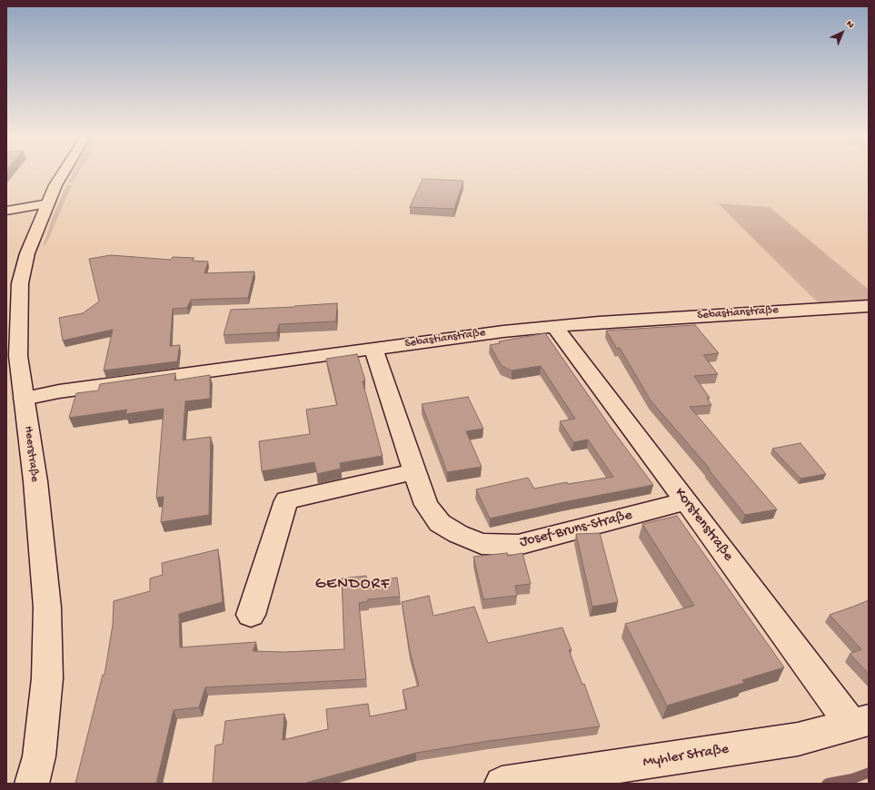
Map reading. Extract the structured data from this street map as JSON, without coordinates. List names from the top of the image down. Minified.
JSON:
{"streets":{"street":["Sebastianstraße","Heerstraße","Korstenstraße","Josef-Bruns-Straße","Myhler Straße"]},"crossings":[["Sebastianstraße","Heerstraße"],["Sebastianstraße","Korstenstraße"],["Sebastianstraße","Josef-Bruns-Straße"],["Korstenstraße","Josef-Bruns-Straße"],["Korstenstraße","Myhler Straße"]],"districts":["GENDORF"],"north":"top right"}
